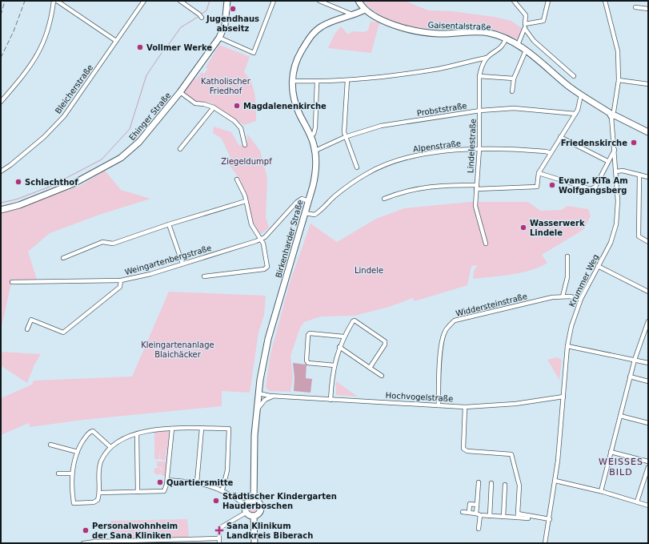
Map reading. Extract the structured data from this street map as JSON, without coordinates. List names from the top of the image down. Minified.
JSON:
{"streets":{"main road":["Gaisentalstraße","Ehinger Straße","Birkenharder Straße"],"street":["Bleicherstraße","Probststraße","Alpenstraße","Lindelestraße","Weingartenbergstraße","Krummer Weg","Widdersteinstraße","Hochvogelstraße"]},"crossings":[["Gaisentalstraße","Birkenharder Straße"],["Gaisentalstraße","Krummer Weg"],["Probststraße","Lindelestraße"],["Probststraße","Birkenharder Straße"],["Alpenstraße","Lindelestraße"],["Alpenstraße","Birkenharder Straße"],["Birkenharder Straße","Weingartenbergstraße"],["Birkenharder Straße","Hochvogelstraße"],["Krummer Weg","Widdersteinstraße"],["Krummer Weg","Hochvogelstraße"],["Widdersteinstraße","Hochvogelstraße"]],"districts":["WEISSES BILD"],"parks":["Katholischer Friedhof","Ziegeldumpf","Lindele","Kleingartenanlage Blaichäcker"],"places":{"other":["Jugendhaus abseitz","Vollmer Werke","Magdalenenkirche","Friedenskirche","Schlachthof","Evang. KiTa Am Wolfgangsberg","Wasserwerk Lindele","Quartiersmitte","Städtischer Kindergarten Hauderboschen","Personalwohnheim der Sana Kliniken"],"health":["Sana Klinikum Landkreis Biberach"]}}
